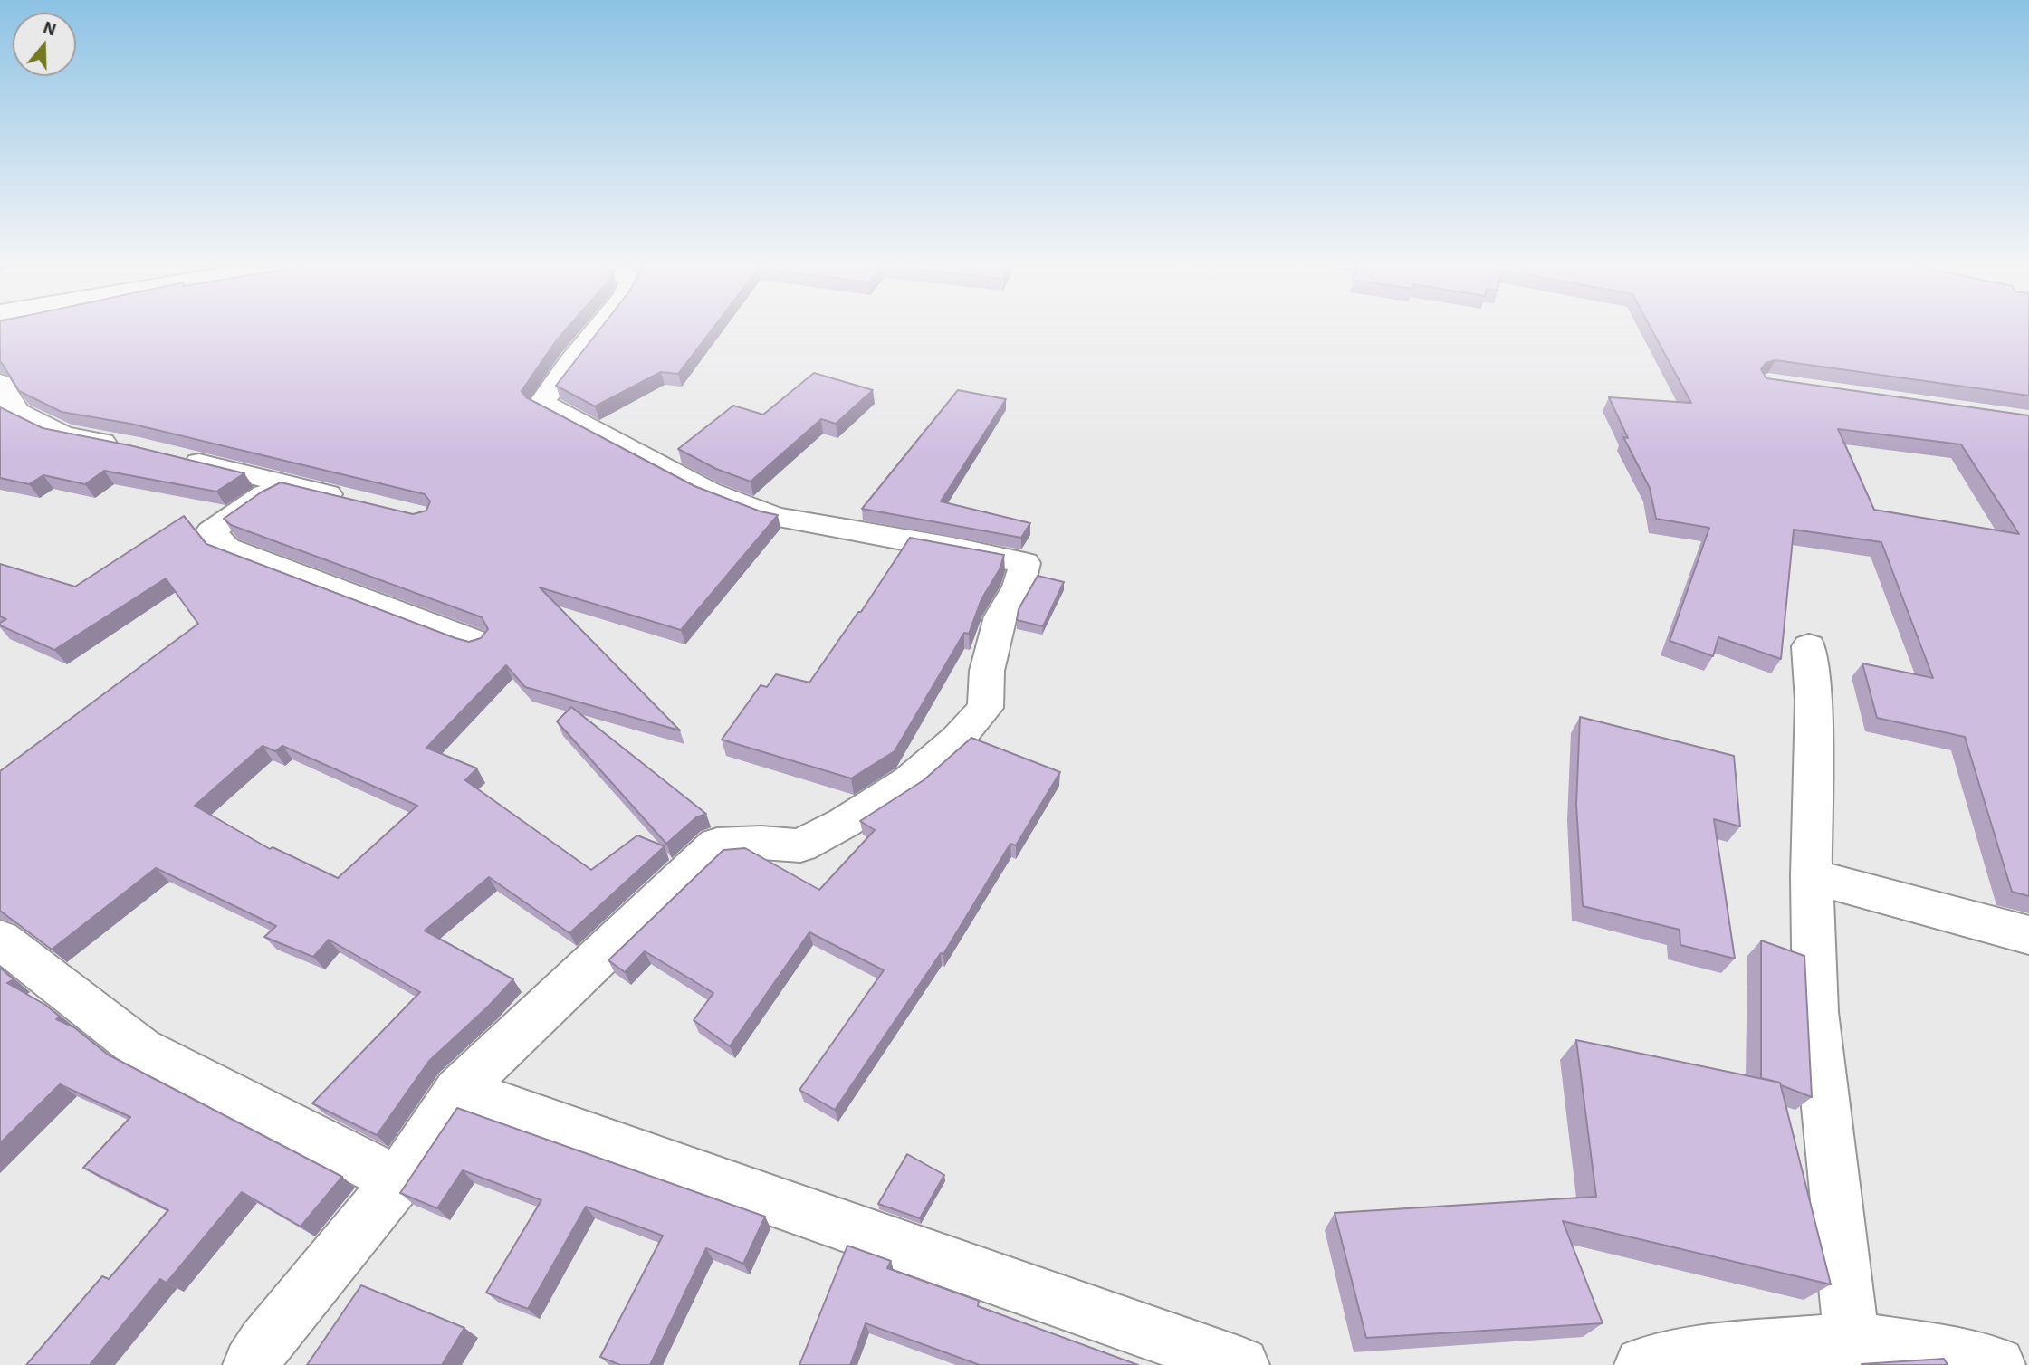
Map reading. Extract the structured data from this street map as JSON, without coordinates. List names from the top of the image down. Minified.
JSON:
{"north":"top"}
